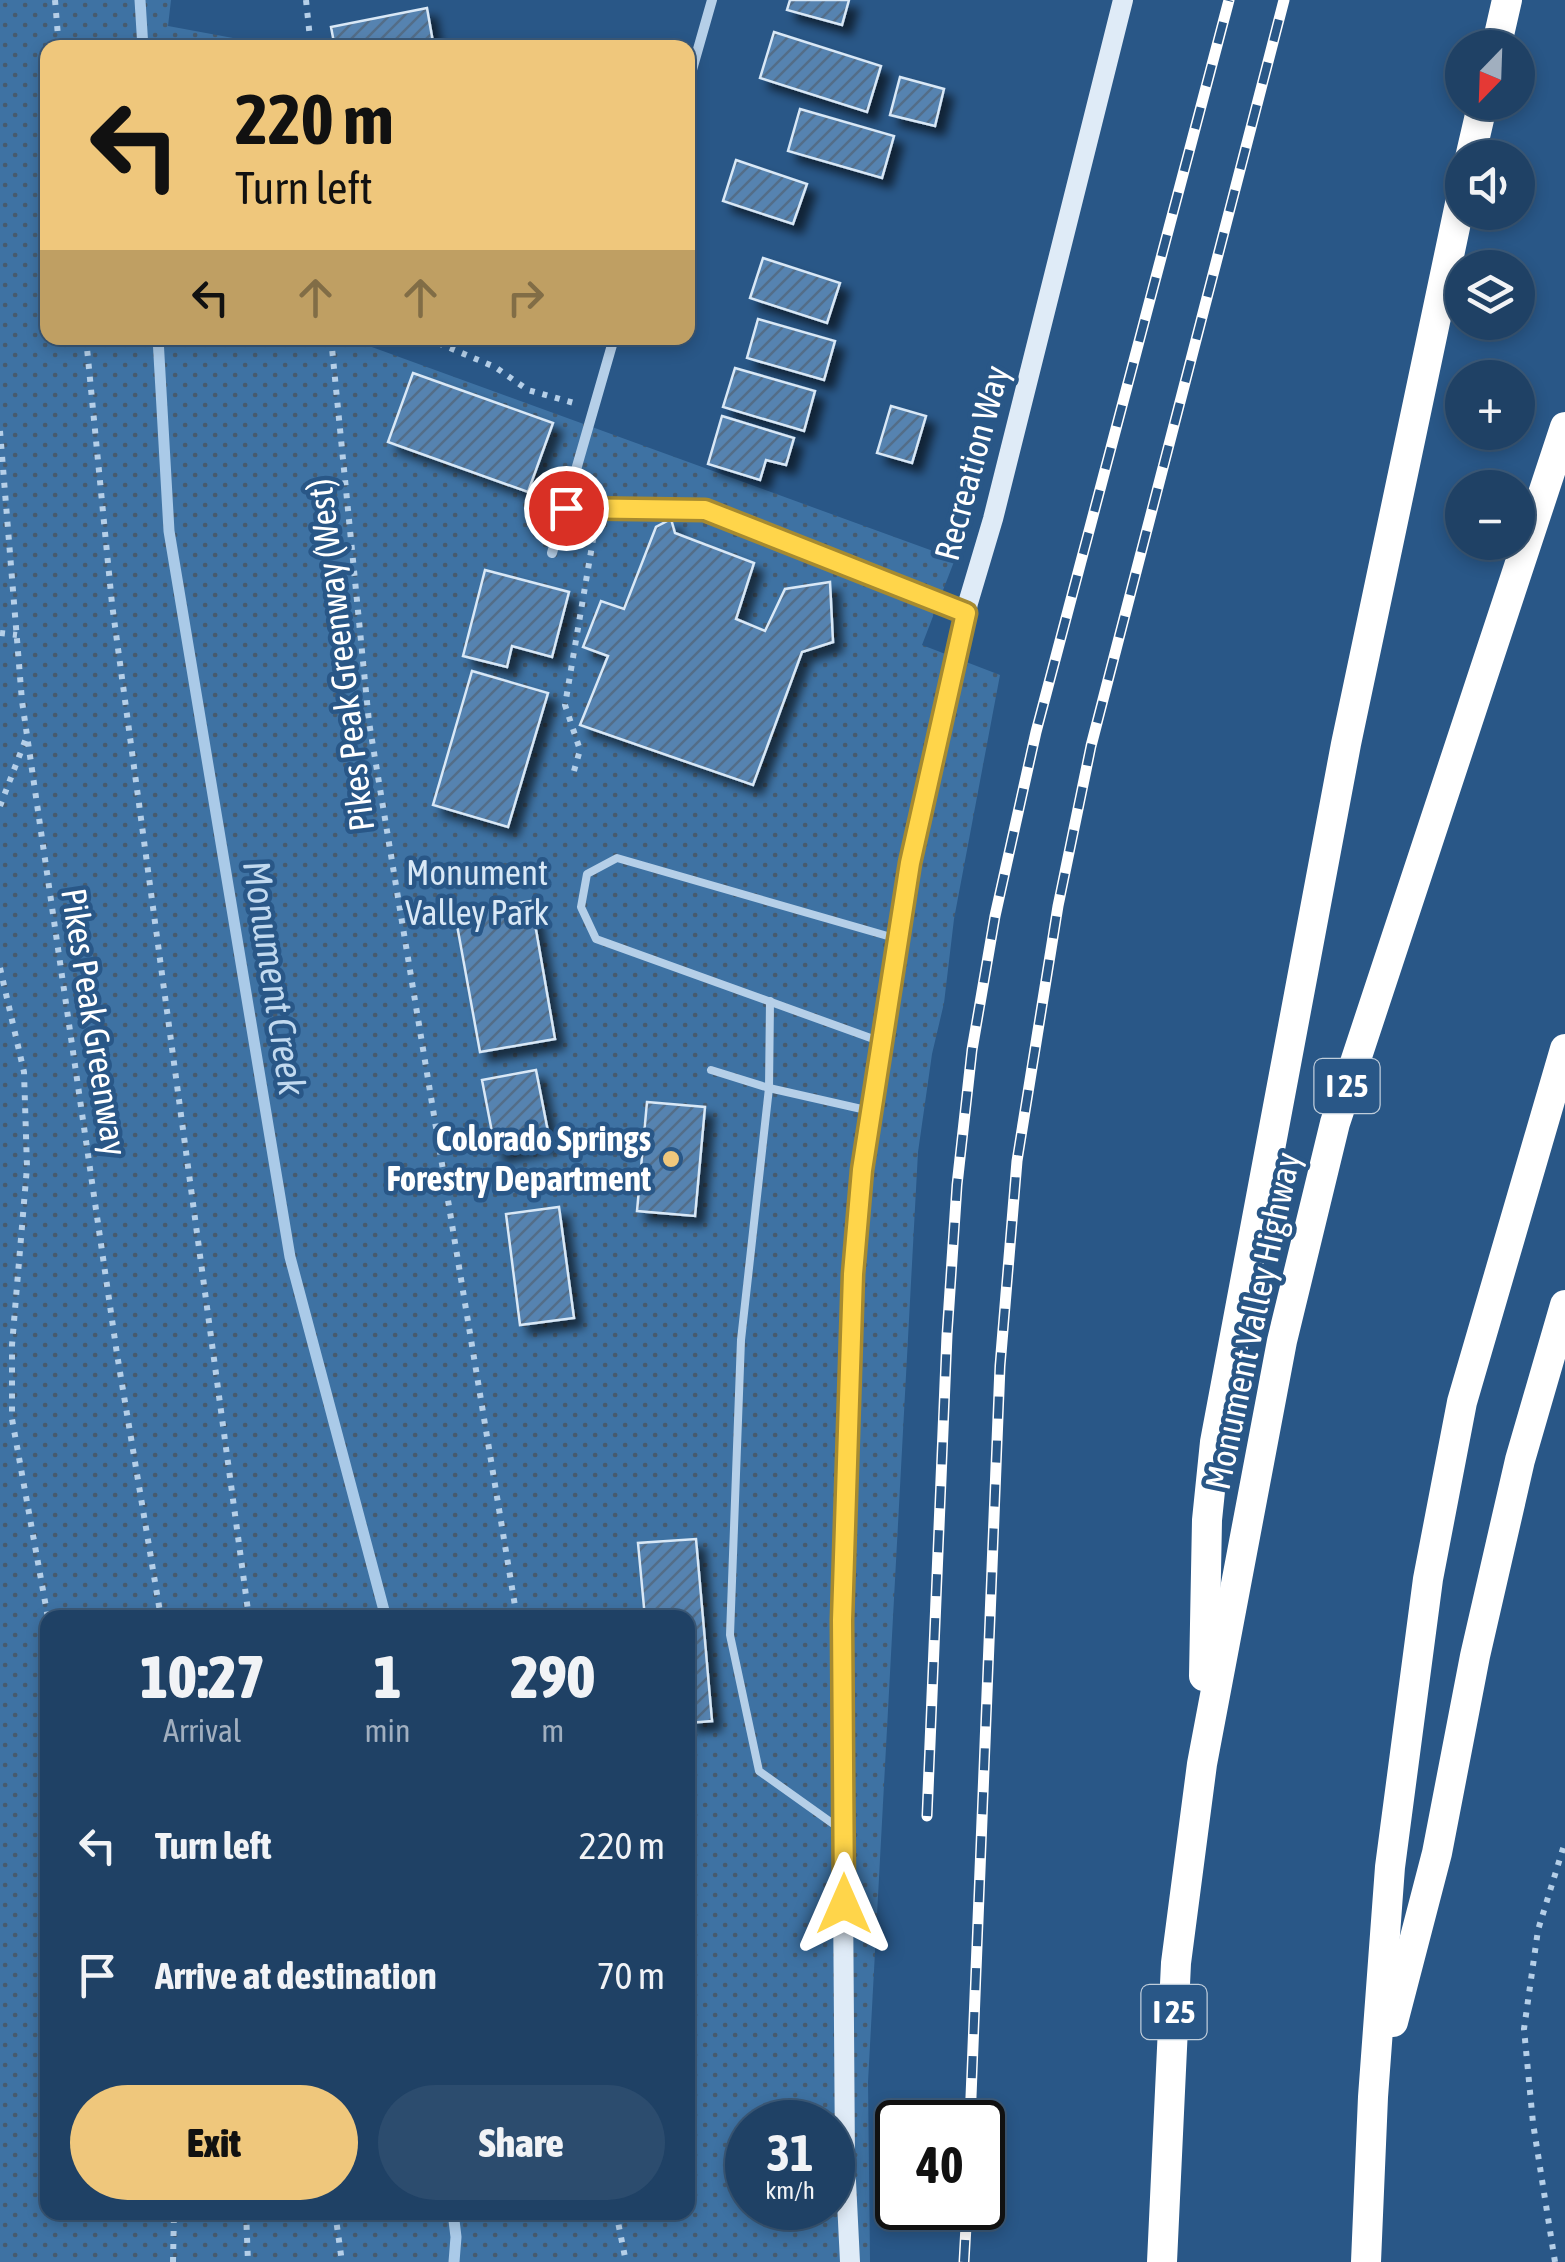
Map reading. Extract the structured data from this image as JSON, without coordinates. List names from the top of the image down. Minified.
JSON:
{"streets":{"highway":["I 25","Monument Valley Highway"],"street":["Recreation Way"],"path":["Pikes Peak Greenway (West)","Pikes Peak Greenway"]},"water":["Monument Creek"],"parks":["Monument Valley Park"],"places":["Colorado Springs Forestry Department"],"north":"bottom left","page":{"map_buttons":["+","−"],"turn":["220 m","Turn left"],"eta":["10:27","Arrival","1","min","290","m"],"list":[{"name":"Turn left","value":"220 m"},{"name":"Arrive at destination","value":"70 m"}],"buttons":["Exit","Share"],"speed":"31 km/h","limit":"40"}}
